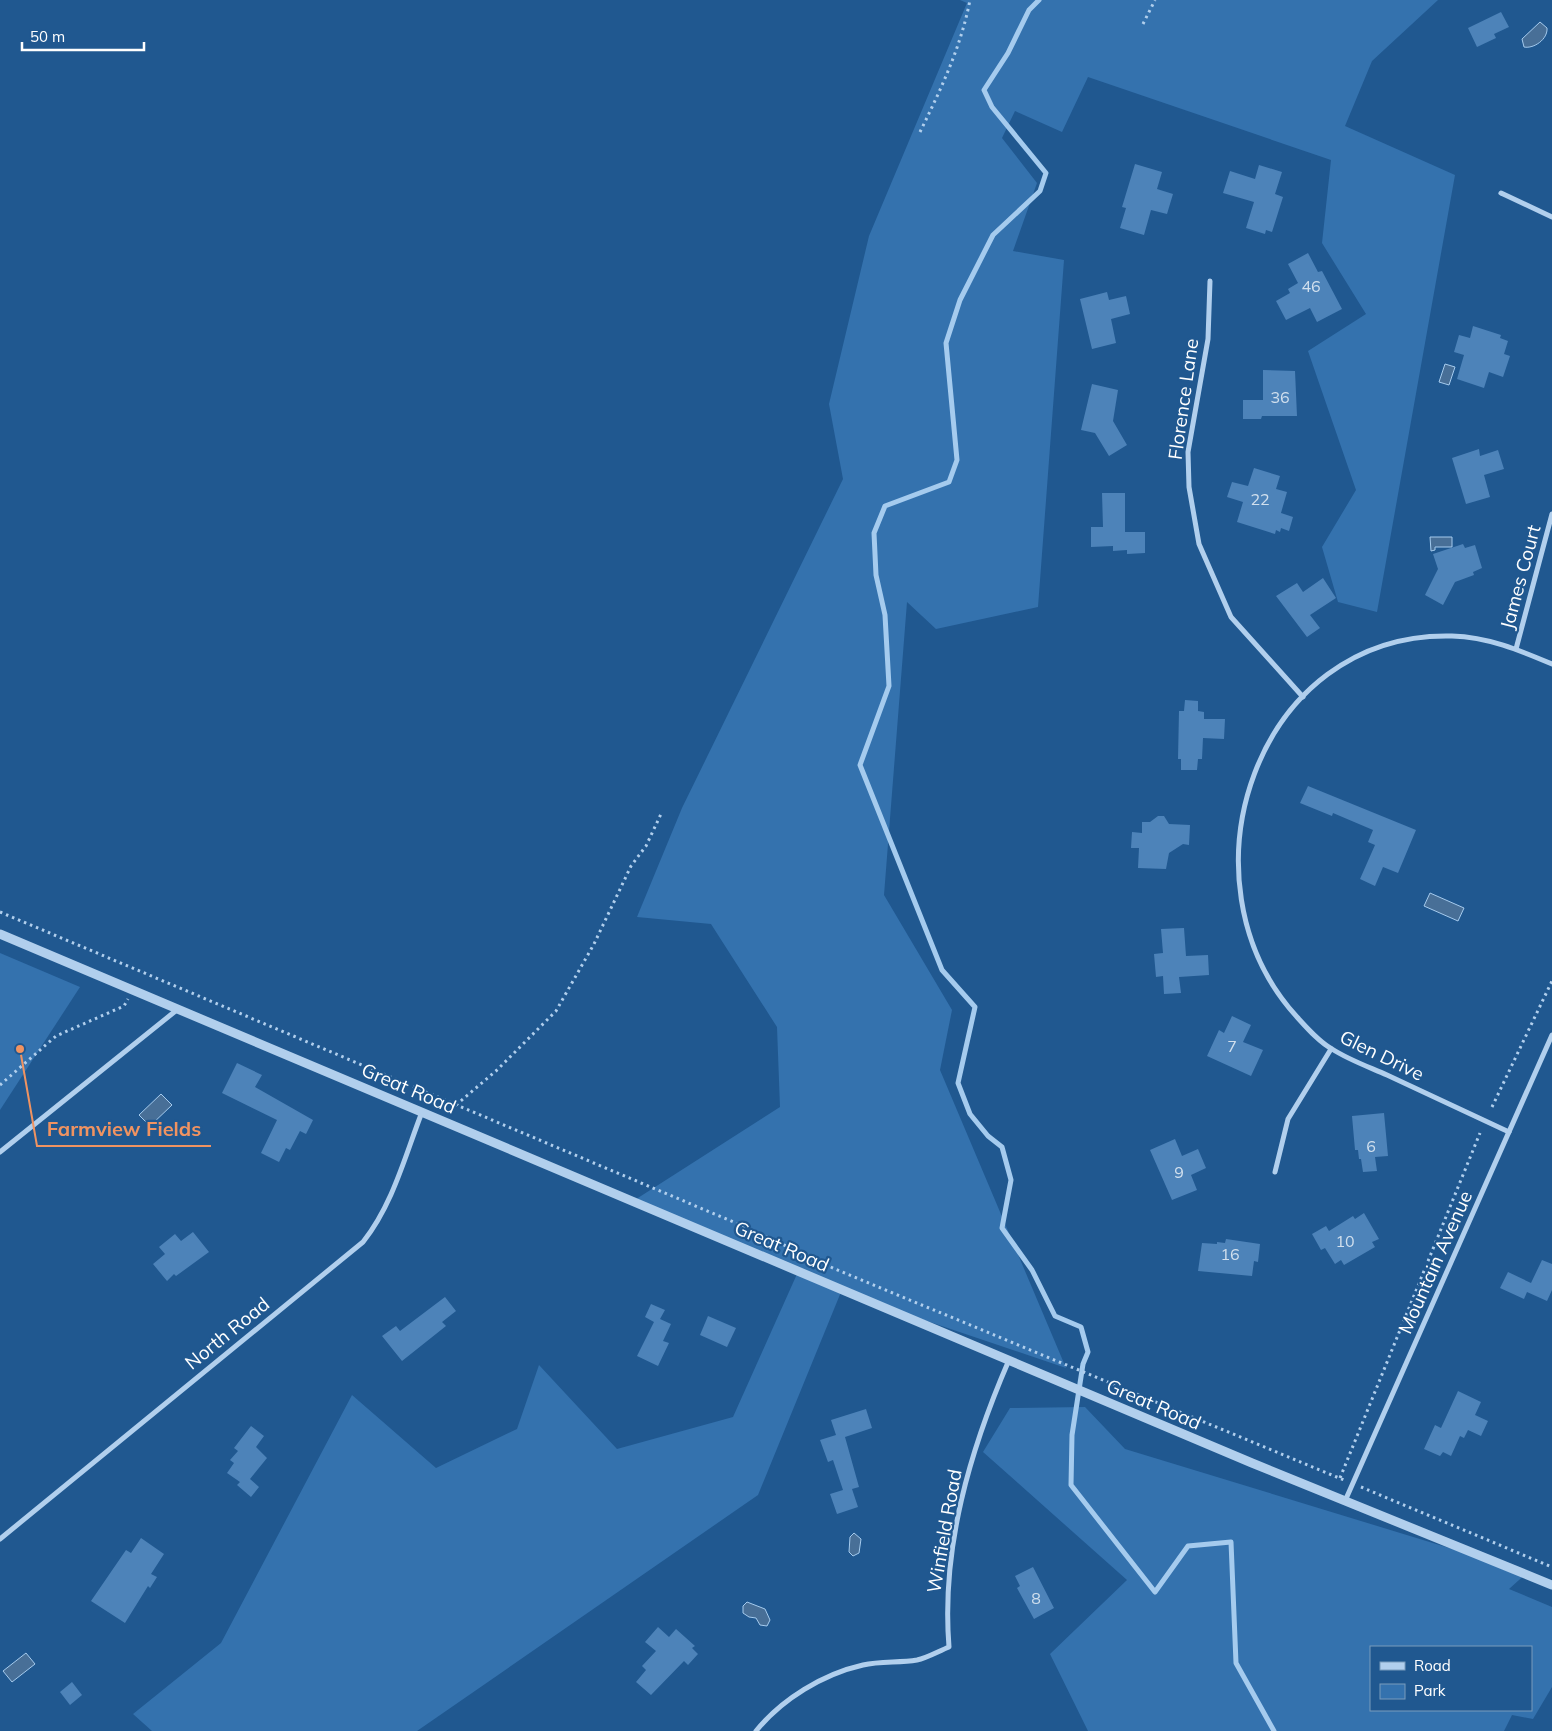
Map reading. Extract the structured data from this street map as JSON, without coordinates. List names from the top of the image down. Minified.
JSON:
{"streets":{"street":["Florence Lane","James Court","Glen Drive","Great Road","Mountain Avenue","North Road","Winfield Road"]},"crossings":[["Florence Lane","Glen Drive"],["James Court","Glen Drive"],["Glen Drive","Mountain Avenue"],["Great Road","Mountain Avenue"],["Great Road","North Road"],["Great Road","Winfield Road"]],"places":["Farmview Fields"],"house_numbers":["46","36","22","7","6","9","10","16","8"],"legend":["Road","Park"],"scale_bar":"50 m"}
